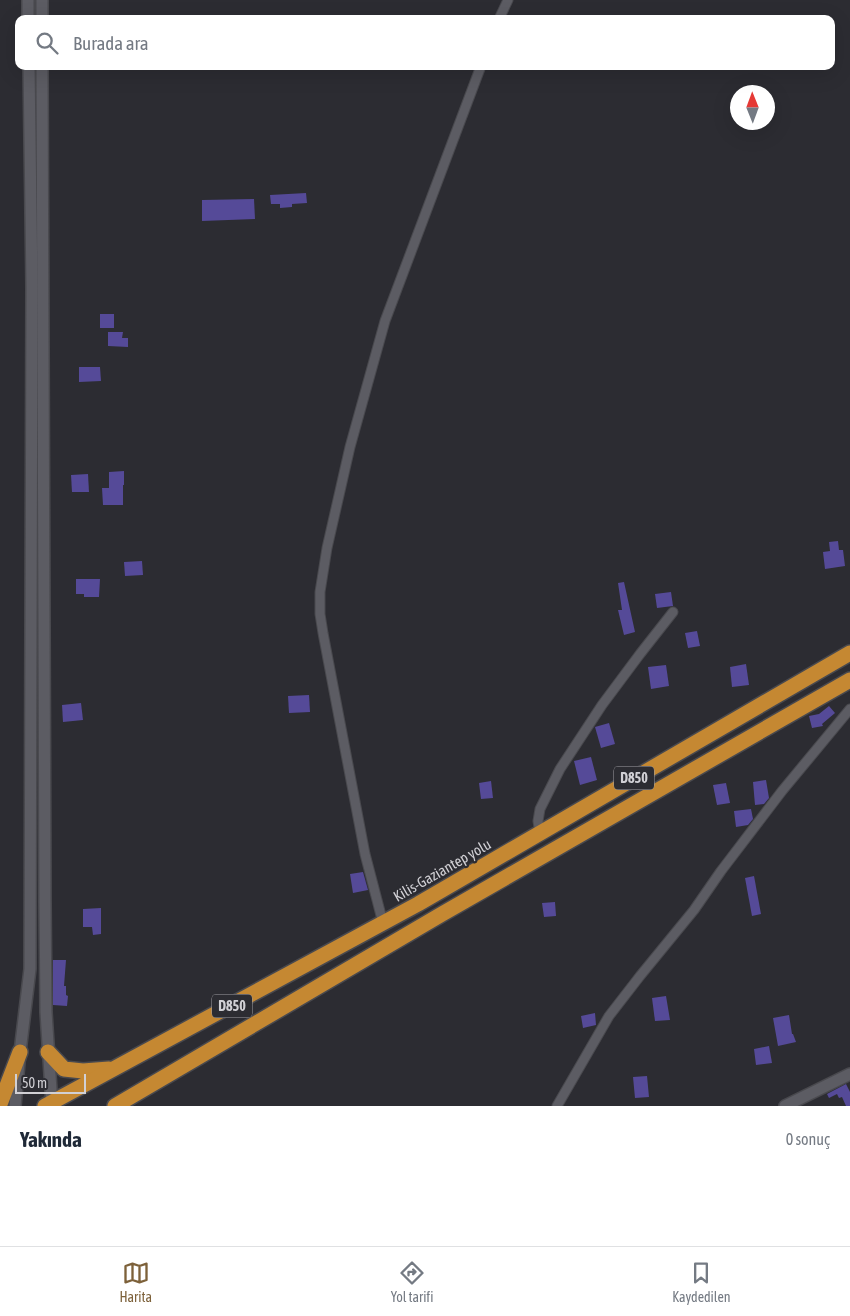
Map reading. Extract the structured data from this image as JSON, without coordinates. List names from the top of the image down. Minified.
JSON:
{"streets":{"highway":["D850","Kilis-Gaziantep yolu"]},"scale_bar":"50 m","north":"top","page":{"search":"Burada ara","scale":"50 m","heading":["Yakında","0 sonuç"],"nav":["Harita","Yol tarifi","Kaydedilen"]}}
